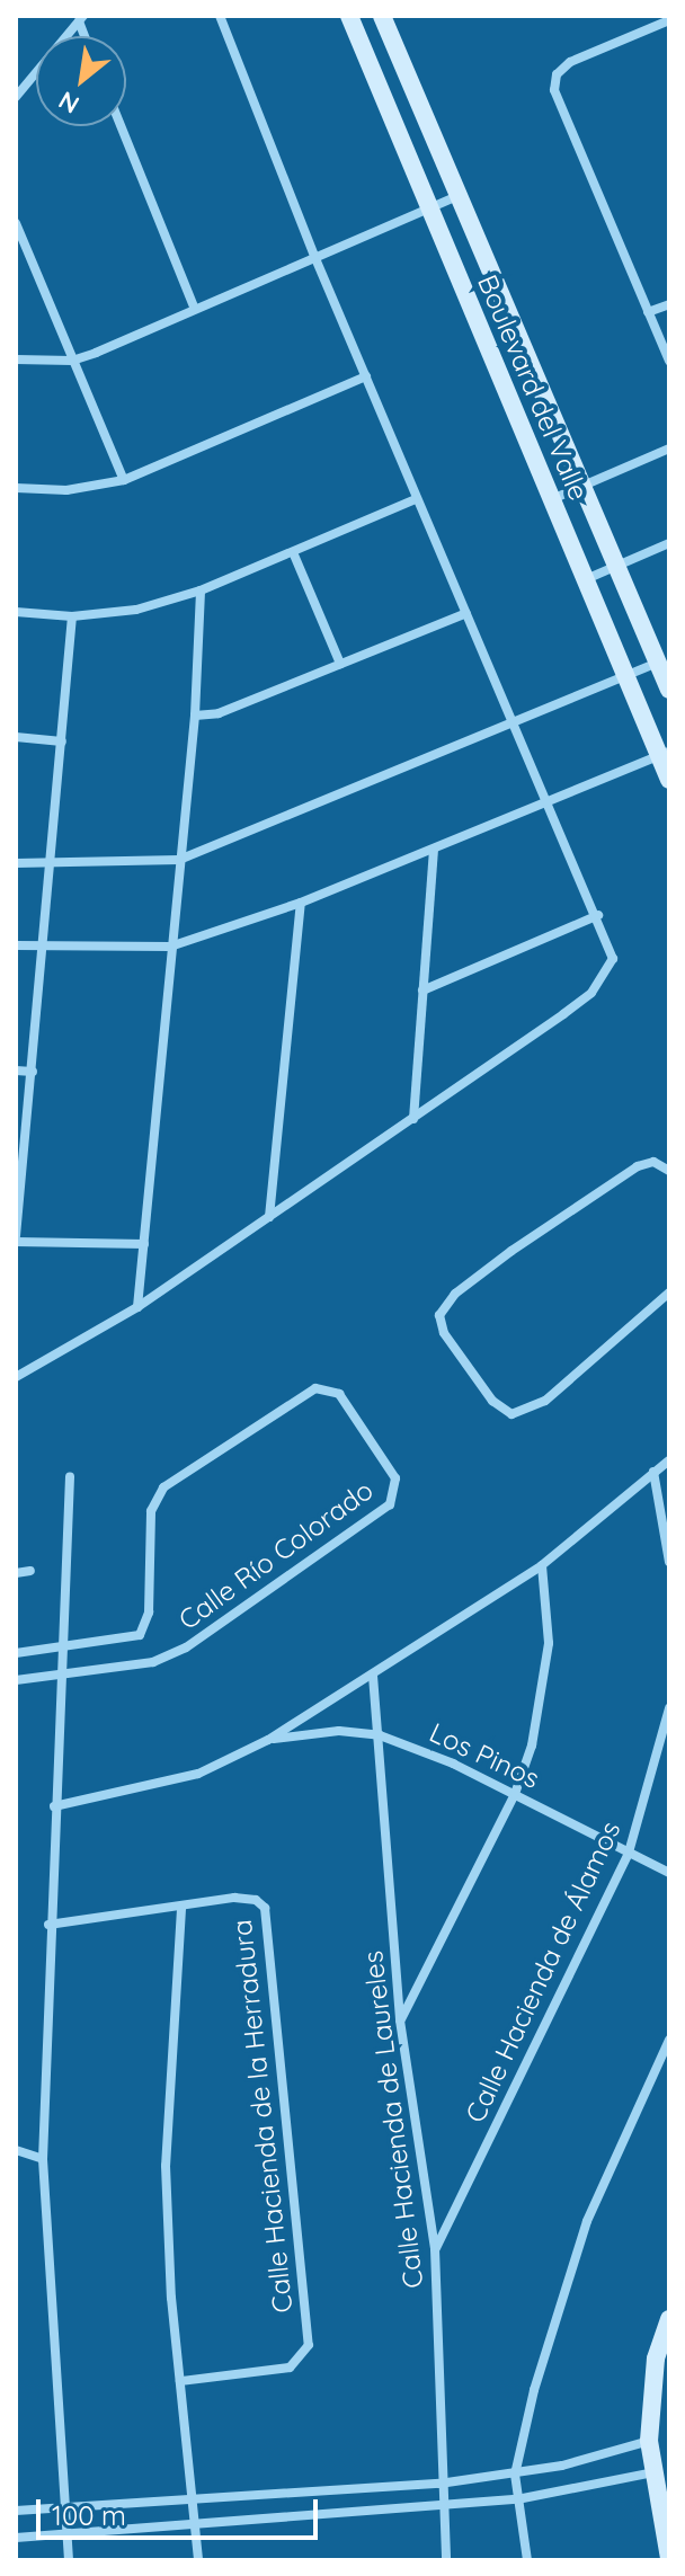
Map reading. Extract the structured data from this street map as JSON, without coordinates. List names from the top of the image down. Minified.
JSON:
{"streets":{"street":["Boulevard del Valle","Calle Río Colorado","Los Pinos","Calle Hacienda de Álamos","Calle Hacienda de la Herradura","Calle Hacienda de Laureles"]},"crossings":[["Los Pinos","Calle Hacienda de Álamos"],["Los Pinos","Calle Hacienda de Laureles"],["Calle Hacienda de Álamos","Calle Hacienda de Laureles"]],"scale_bar":"100 m","north":"bottom left"}
